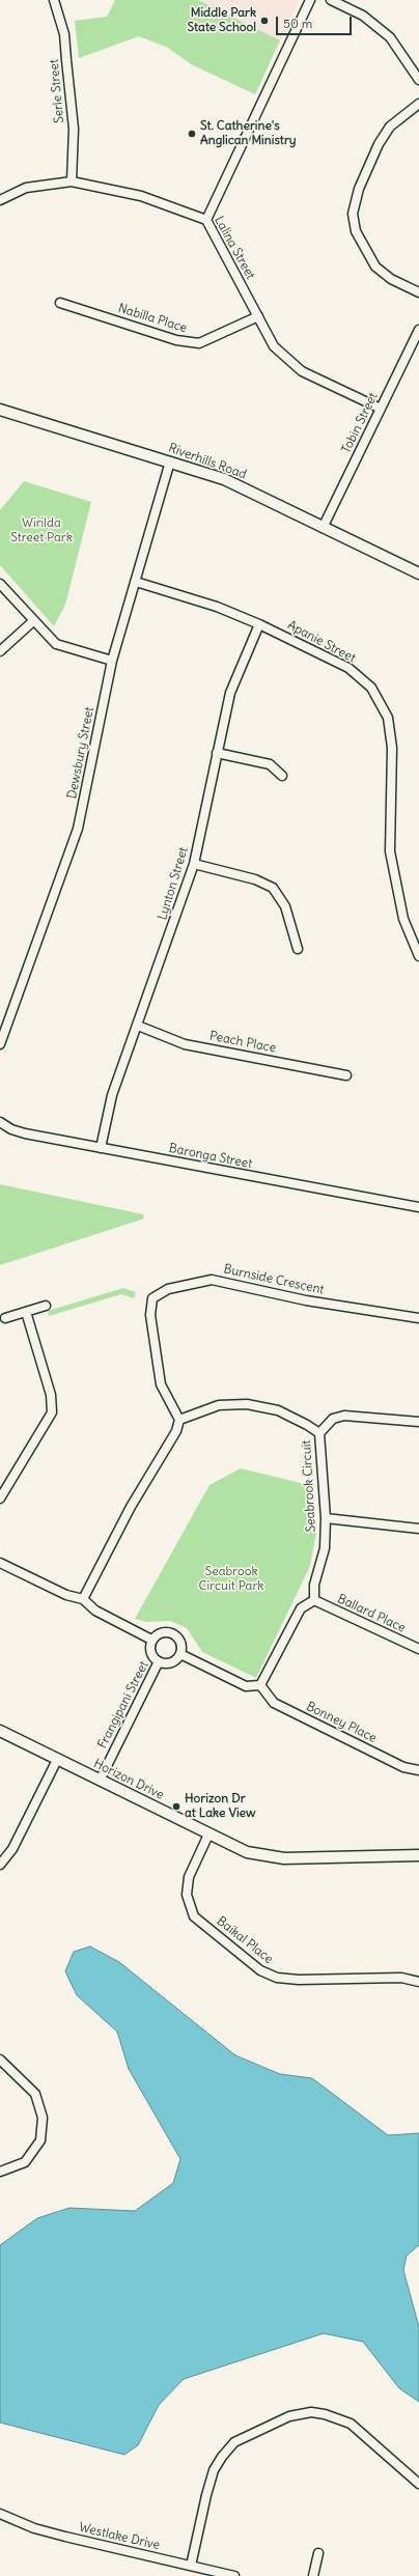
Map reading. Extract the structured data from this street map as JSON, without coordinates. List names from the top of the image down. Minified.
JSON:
{"streets":{"street":["Serle Street","Lalina Street","Nabilla Place","Tobin Street","Riverhills Road","Apanie Street","Dewsbury Street","Lynton Street","Peach Place","Baronga Street","Burnside Crescent","Seabrook Circuit","Ballard Place","Frangipani Street","Bonney Place","Horizon Drive","Baikal Place","Westlake Drive"]},"crossings":[["Serle Street","Lalina Street"],["Lalina Street","Nabilla Place"],["Lalina Street","Tobin Street"],["Tobin Street","Riverhills Road"],["Riverhills Road","Dewsbury Street"],["Apanie Street","Dewsbury Street"],["Apanie Street","Lynton Street"],["Lynton Street","Peach Place"],["Lynton Street","Baronga Street"],["Burnside Crescent","Seabrook Circuit"],["Seabrook Circuit","Ballard Place"],["Frangipani Street","Horizon Drive"],["Horizon Drive","Baikal Place"]],"parks":["Wirilda Street Park","Seabrook Circuit Park"],"places":["Middle Park State School","St. Catherine's Anglican Ministry","Horizon Dr at Lake View"],"scale_bar":"50 m"}
